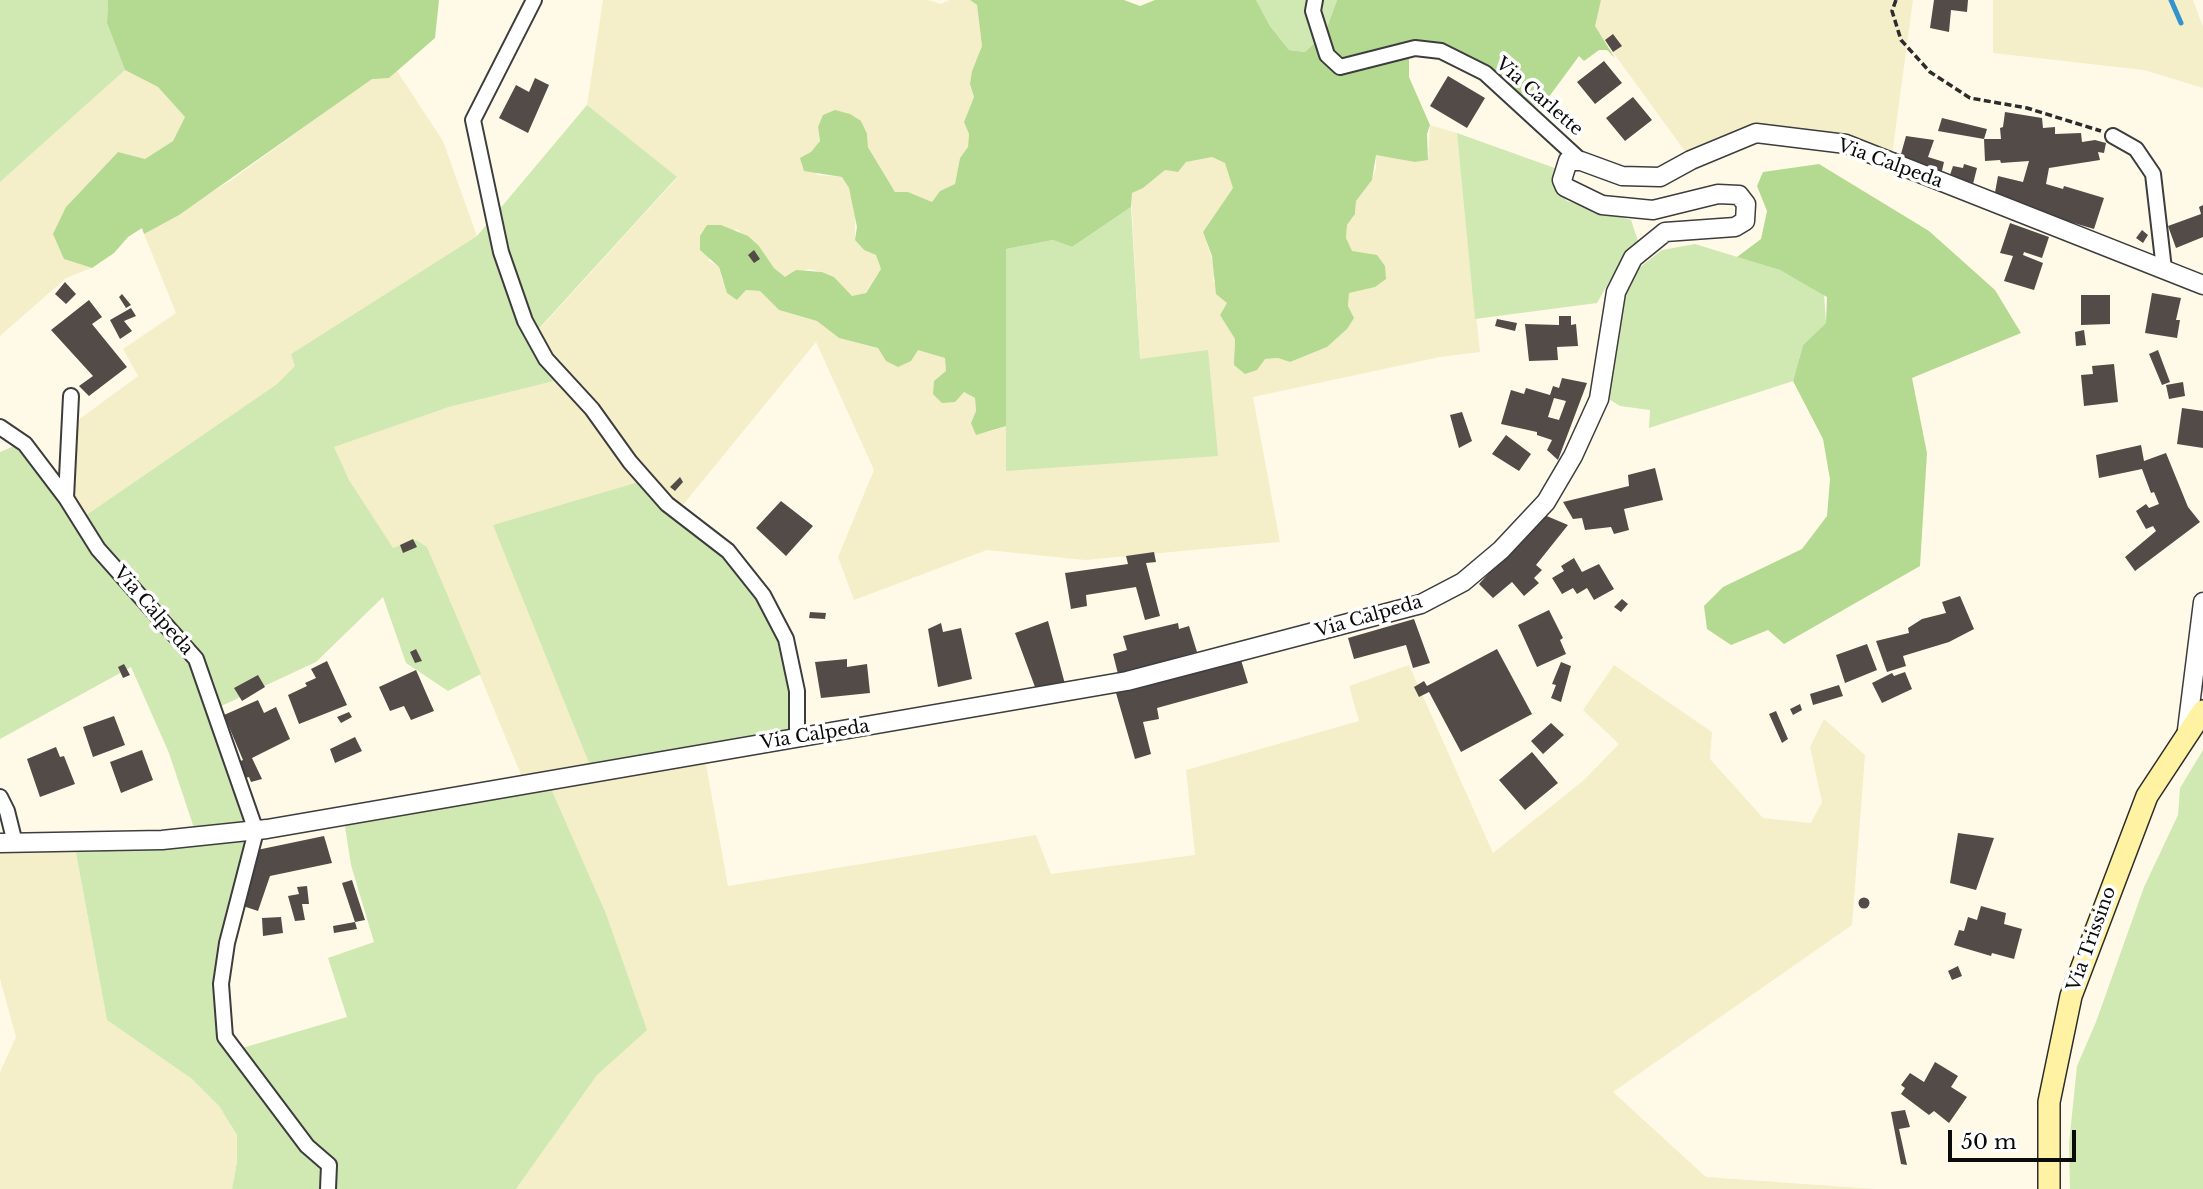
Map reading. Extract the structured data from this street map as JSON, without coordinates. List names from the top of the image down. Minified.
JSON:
{"streets":{"main road":["Via Trissino"],"street":["Via Carlette","Via Calpeda"]},"crossings":[["Via Carlette","Via Calpeda"]],"scale_bar":"50 m"}
